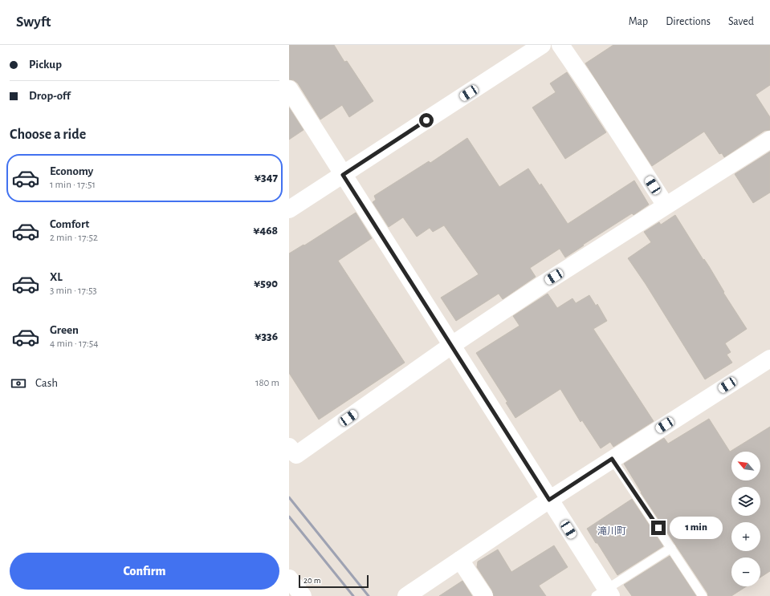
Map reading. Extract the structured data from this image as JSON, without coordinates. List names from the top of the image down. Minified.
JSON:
{"districts":["滝川町"],"scale_bar":"20 m","north":"top left","page":{"header":"Swyft","nav":["Map","Directions","Saved"],"banner":["Pickup","Drop-off"],"heading":"Choose a ride","list":[{"name":"Economy","note":"1 min · 17:51","value":"¥347"},{"name":"Comfort","note":"2 min · 17:52","value":"¥468"},{"name":"XL","note":"3 min · 17:53","value":"¥590"},{"name":"Green","note":"4 min · 17:54","value":"¥336"}],"pay":["Cash","180 m"],"map_buttons":["+","−"],"bubble":"1 min","buttons":"Confirm","scale":"20 m"}}
